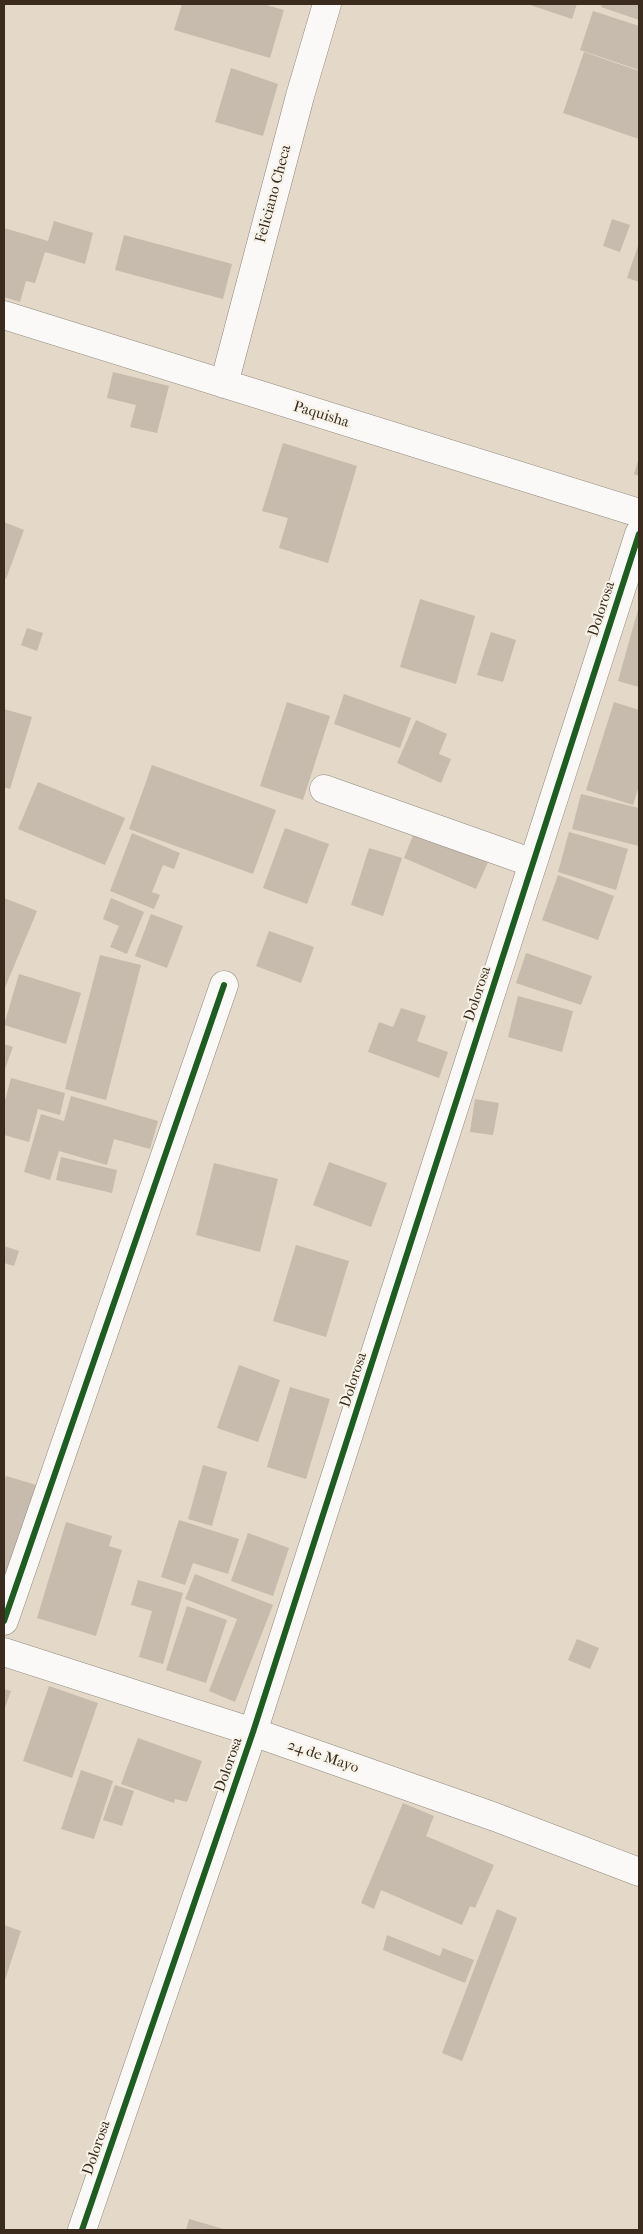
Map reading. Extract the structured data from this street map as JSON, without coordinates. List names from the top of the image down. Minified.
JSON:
{"streets":{"street":["Feliciano Checa","Paquisha","Dolorosa","24 de Mayo"]},"crossings":[["Feliciano Checa","Paquisha"],["Dolorosa","24 de Mayo"]]}
